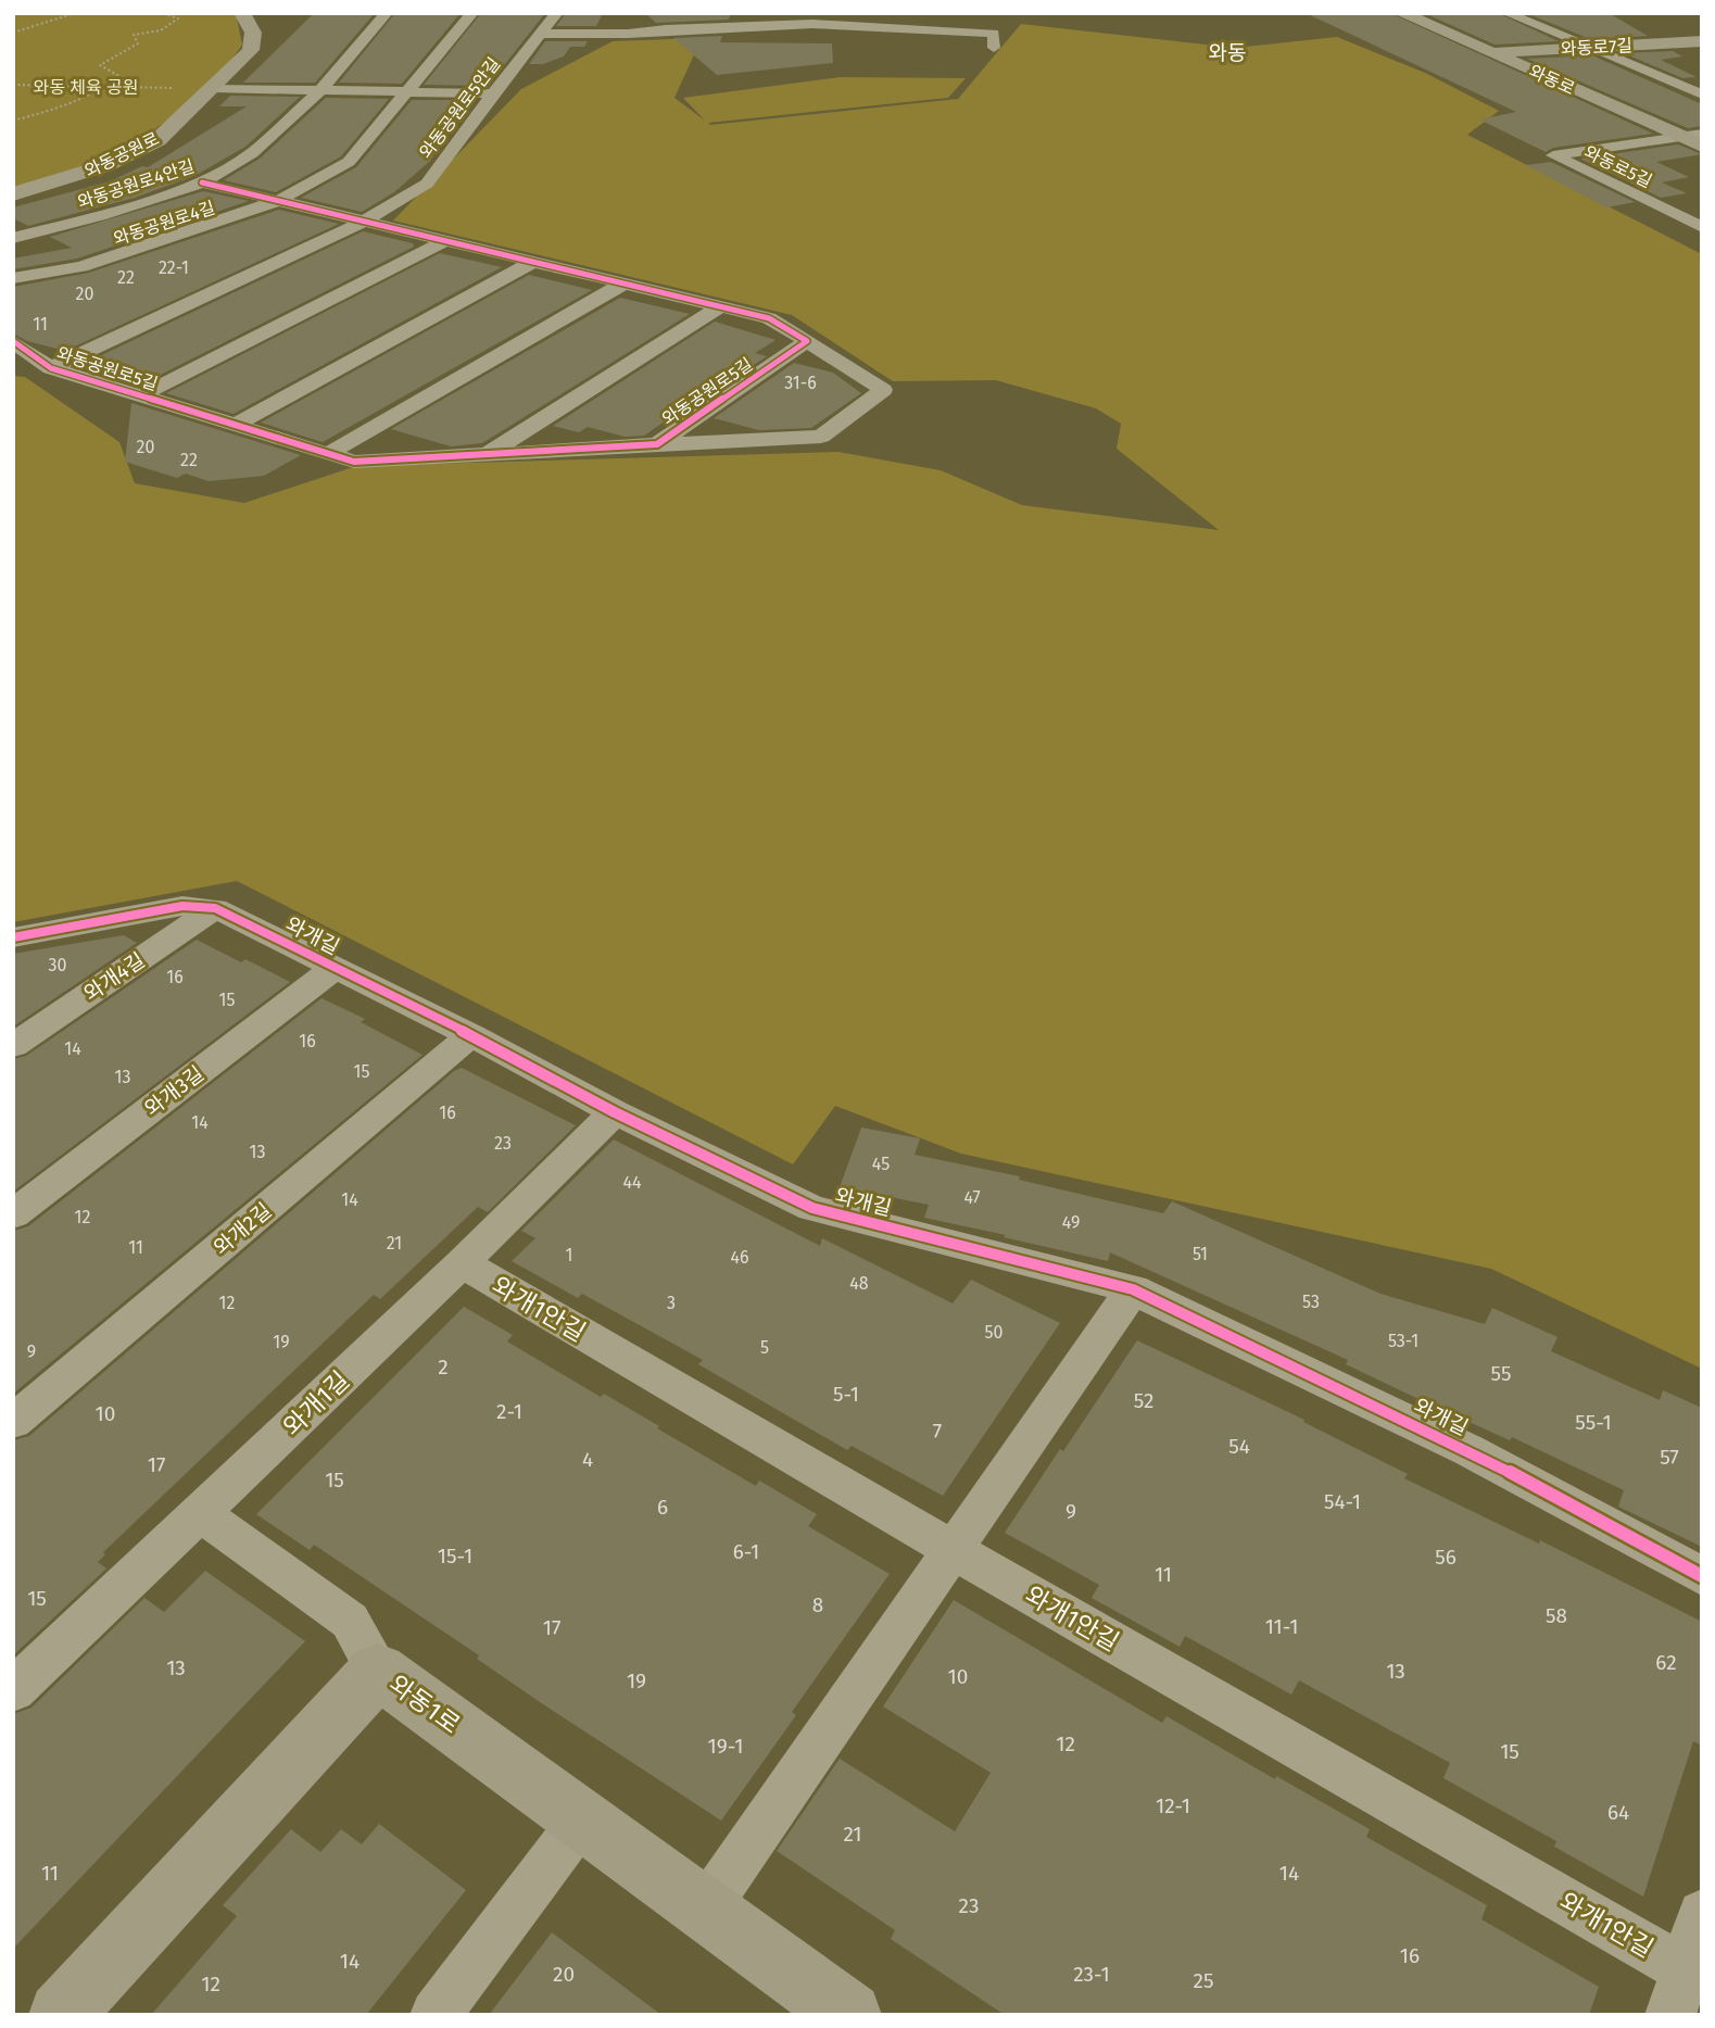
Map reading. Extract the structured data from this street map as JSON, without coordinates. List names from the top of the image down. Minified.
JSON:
{"streets":{"street":["와동로7길","와동로","와동공원로5안길","와동공원로","와동로5길","와동공원로4안길","와동공원로4길","와동공원로5길","와개길","와개4길","와개3길","와개2길","와개1안길","와개1길","와동1로"]},"crossings":[["와동로7길","와동로"],["와동로","와동로5길"],["와동공원로5안길","와동공원로5길"],["와동공원로4안길","와동공원로5길"],["와동공원로4길","와동공원로5길"],["와개길","와개4길"],["와개길","와개3길"],["와개길","와개2길"],["와개길","와개1길"],["와개1안길","와개1길"]],"districts":["와동"],"parks":["와동 체육 공원"],"house_numbers":["22-1","22","20","11","31-6","20","22","30","16","15","16","14","15","13","16","14","23","13","45","44","47","14","12","49","21","11","51","1","46","48","53","12","3","50","53-1","19","5","9","2","55","5-1","52","2-1","10","55-1","7","54","57","4","17","15","54-1","6","9","6-1","15-1","56","11","15","8","58","11-1","17","62","13","13","10","19","12","19-1","15","12-1","64","21","11","14","23","16","14","20","23-1","25","12"]}
